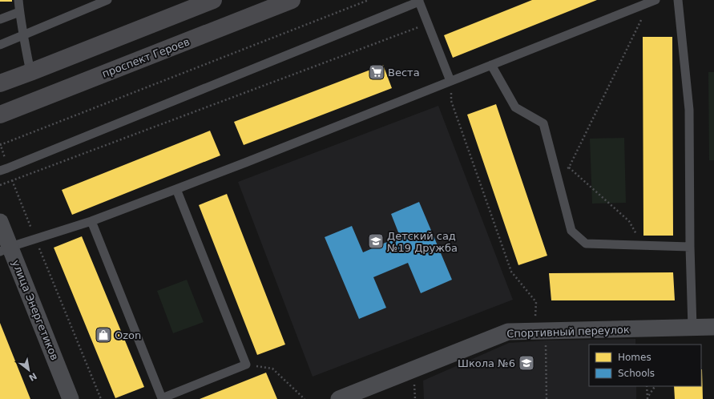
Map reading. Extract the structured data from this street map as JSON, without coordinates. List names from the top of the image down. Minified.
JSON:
{"streets":{"main road":["проспект Героев"],"street":["улица Энергетиков","Спортивный переулок"]},"places":{"supermarket":["Веста"],"school or university":["Детский сад №19 Дружба","Школа №6"],"shop":["Ozon"]},"legend":["Homes","Schools"],"north":"bottom right"}
